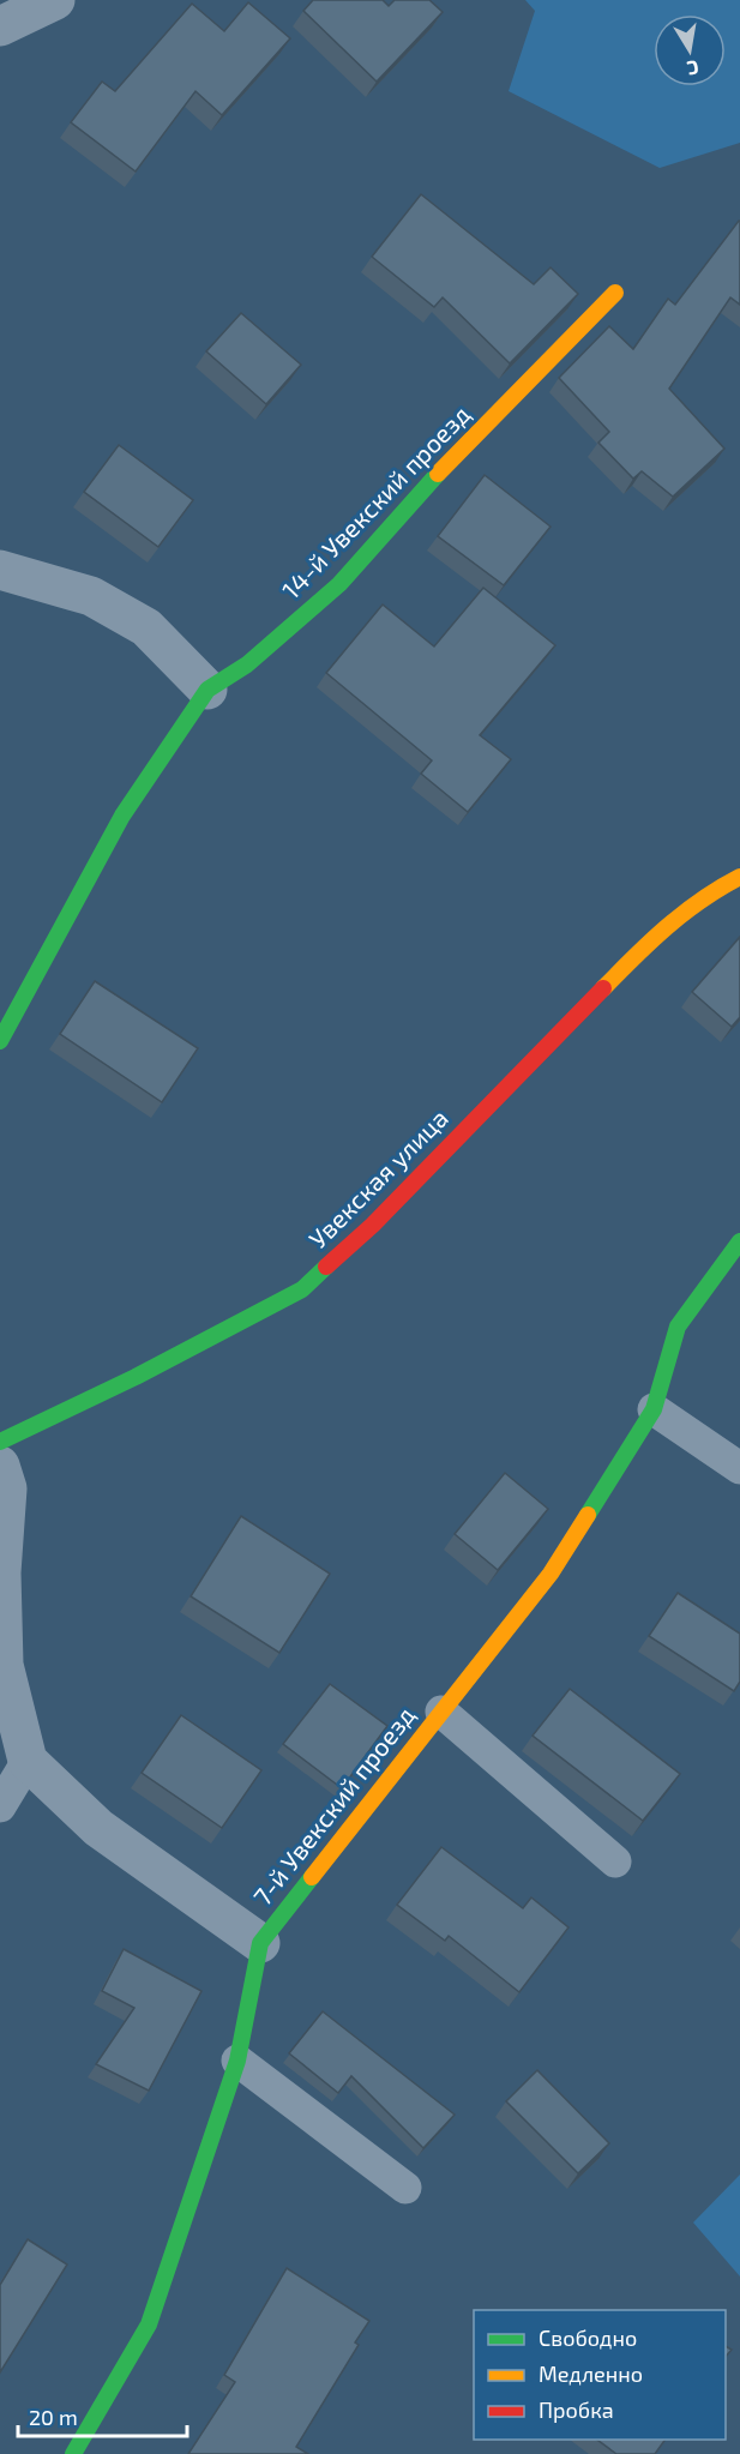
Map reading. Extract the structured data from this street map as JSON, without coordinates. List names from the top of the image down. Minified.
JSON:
{"streets":{"street":["14-й Увекский проезд","Увекская улица","7-й Увекский проезд"]},"legend":["Свободно","Медленно","Пробка"],"scale_bar":"20 m","north":"bottom"}
